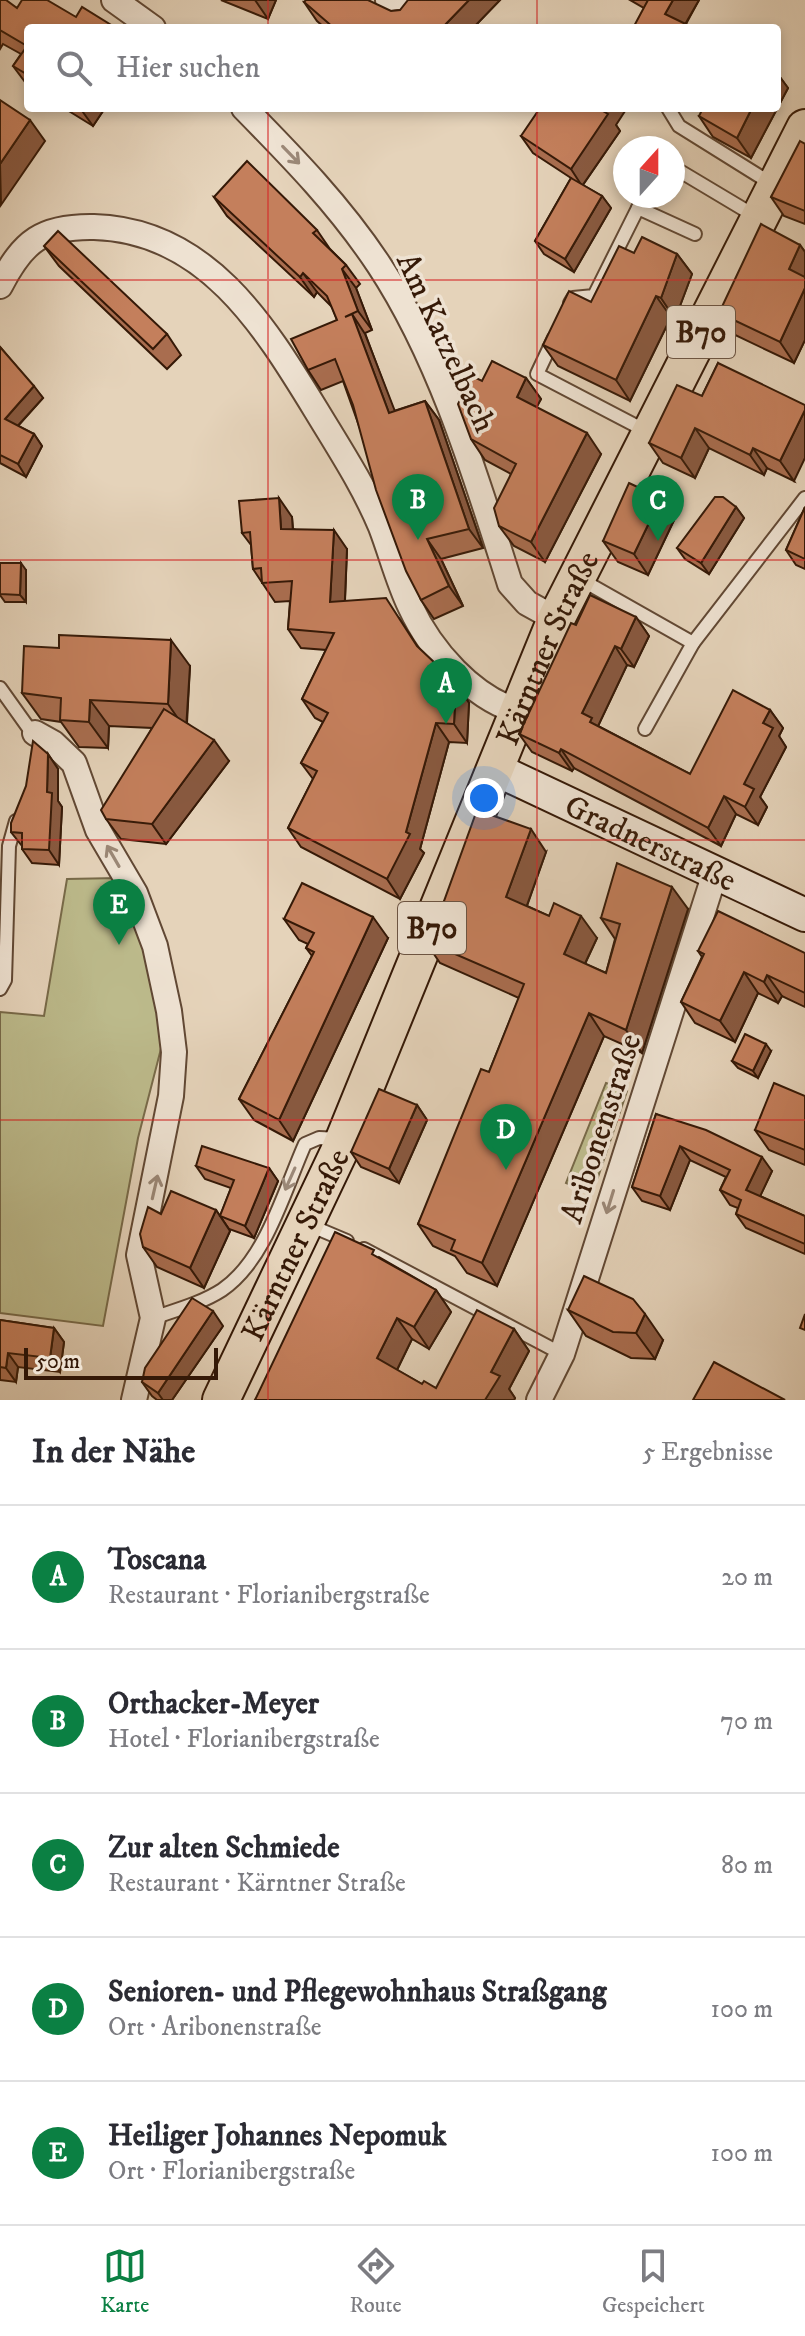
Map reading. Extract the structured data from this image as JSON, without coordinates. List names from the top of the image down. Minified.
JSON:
{"streets":{"main road":["B70","Kärntner Straße","Gradnerstraße"],"street":["Am Katzelbach","Aribonenstraße"]},"crossings":[["Am Katzelbach","Kärntner Straße"],["Kärntner Straße","Gradnerstraße"],["Gradnerstraße","Aribonenstraße"]],"one_way":["Am Katzelbach","Aribonenstraße"],"scale_bar":"50 m","north":"top","page":{"search":"Hier suchen","pins":["B","C","A","E","D"],"scale":"50 m","heading":["In der Nähe","5 Ergebnisse"],"list":[{"mark":"A","name":"Toscana","note":"Restaurant · Florianibergstraße","value":"20 m"},{"mark":"B","name":"Orthacker-Meyer","note":"Hotel · Florianibergstraße","value":"70 m"},{"mark":"C","name":"Zur alten Schmiede","note":"Restaurant · Kärntner Straße","value":"80 m"},{"mark":"D","name":"Senioren- und Pflegewohnhaus Straßgang","note":"Ort · Aribonenstraße","value":"100 m"},{"mark":"E","name":"Heiliger Johannes Nepomuk","note":"Ort · Florianibergstraße","value":"100 m"}],"nav":["Karte","Route","Gespeichert"]}}
